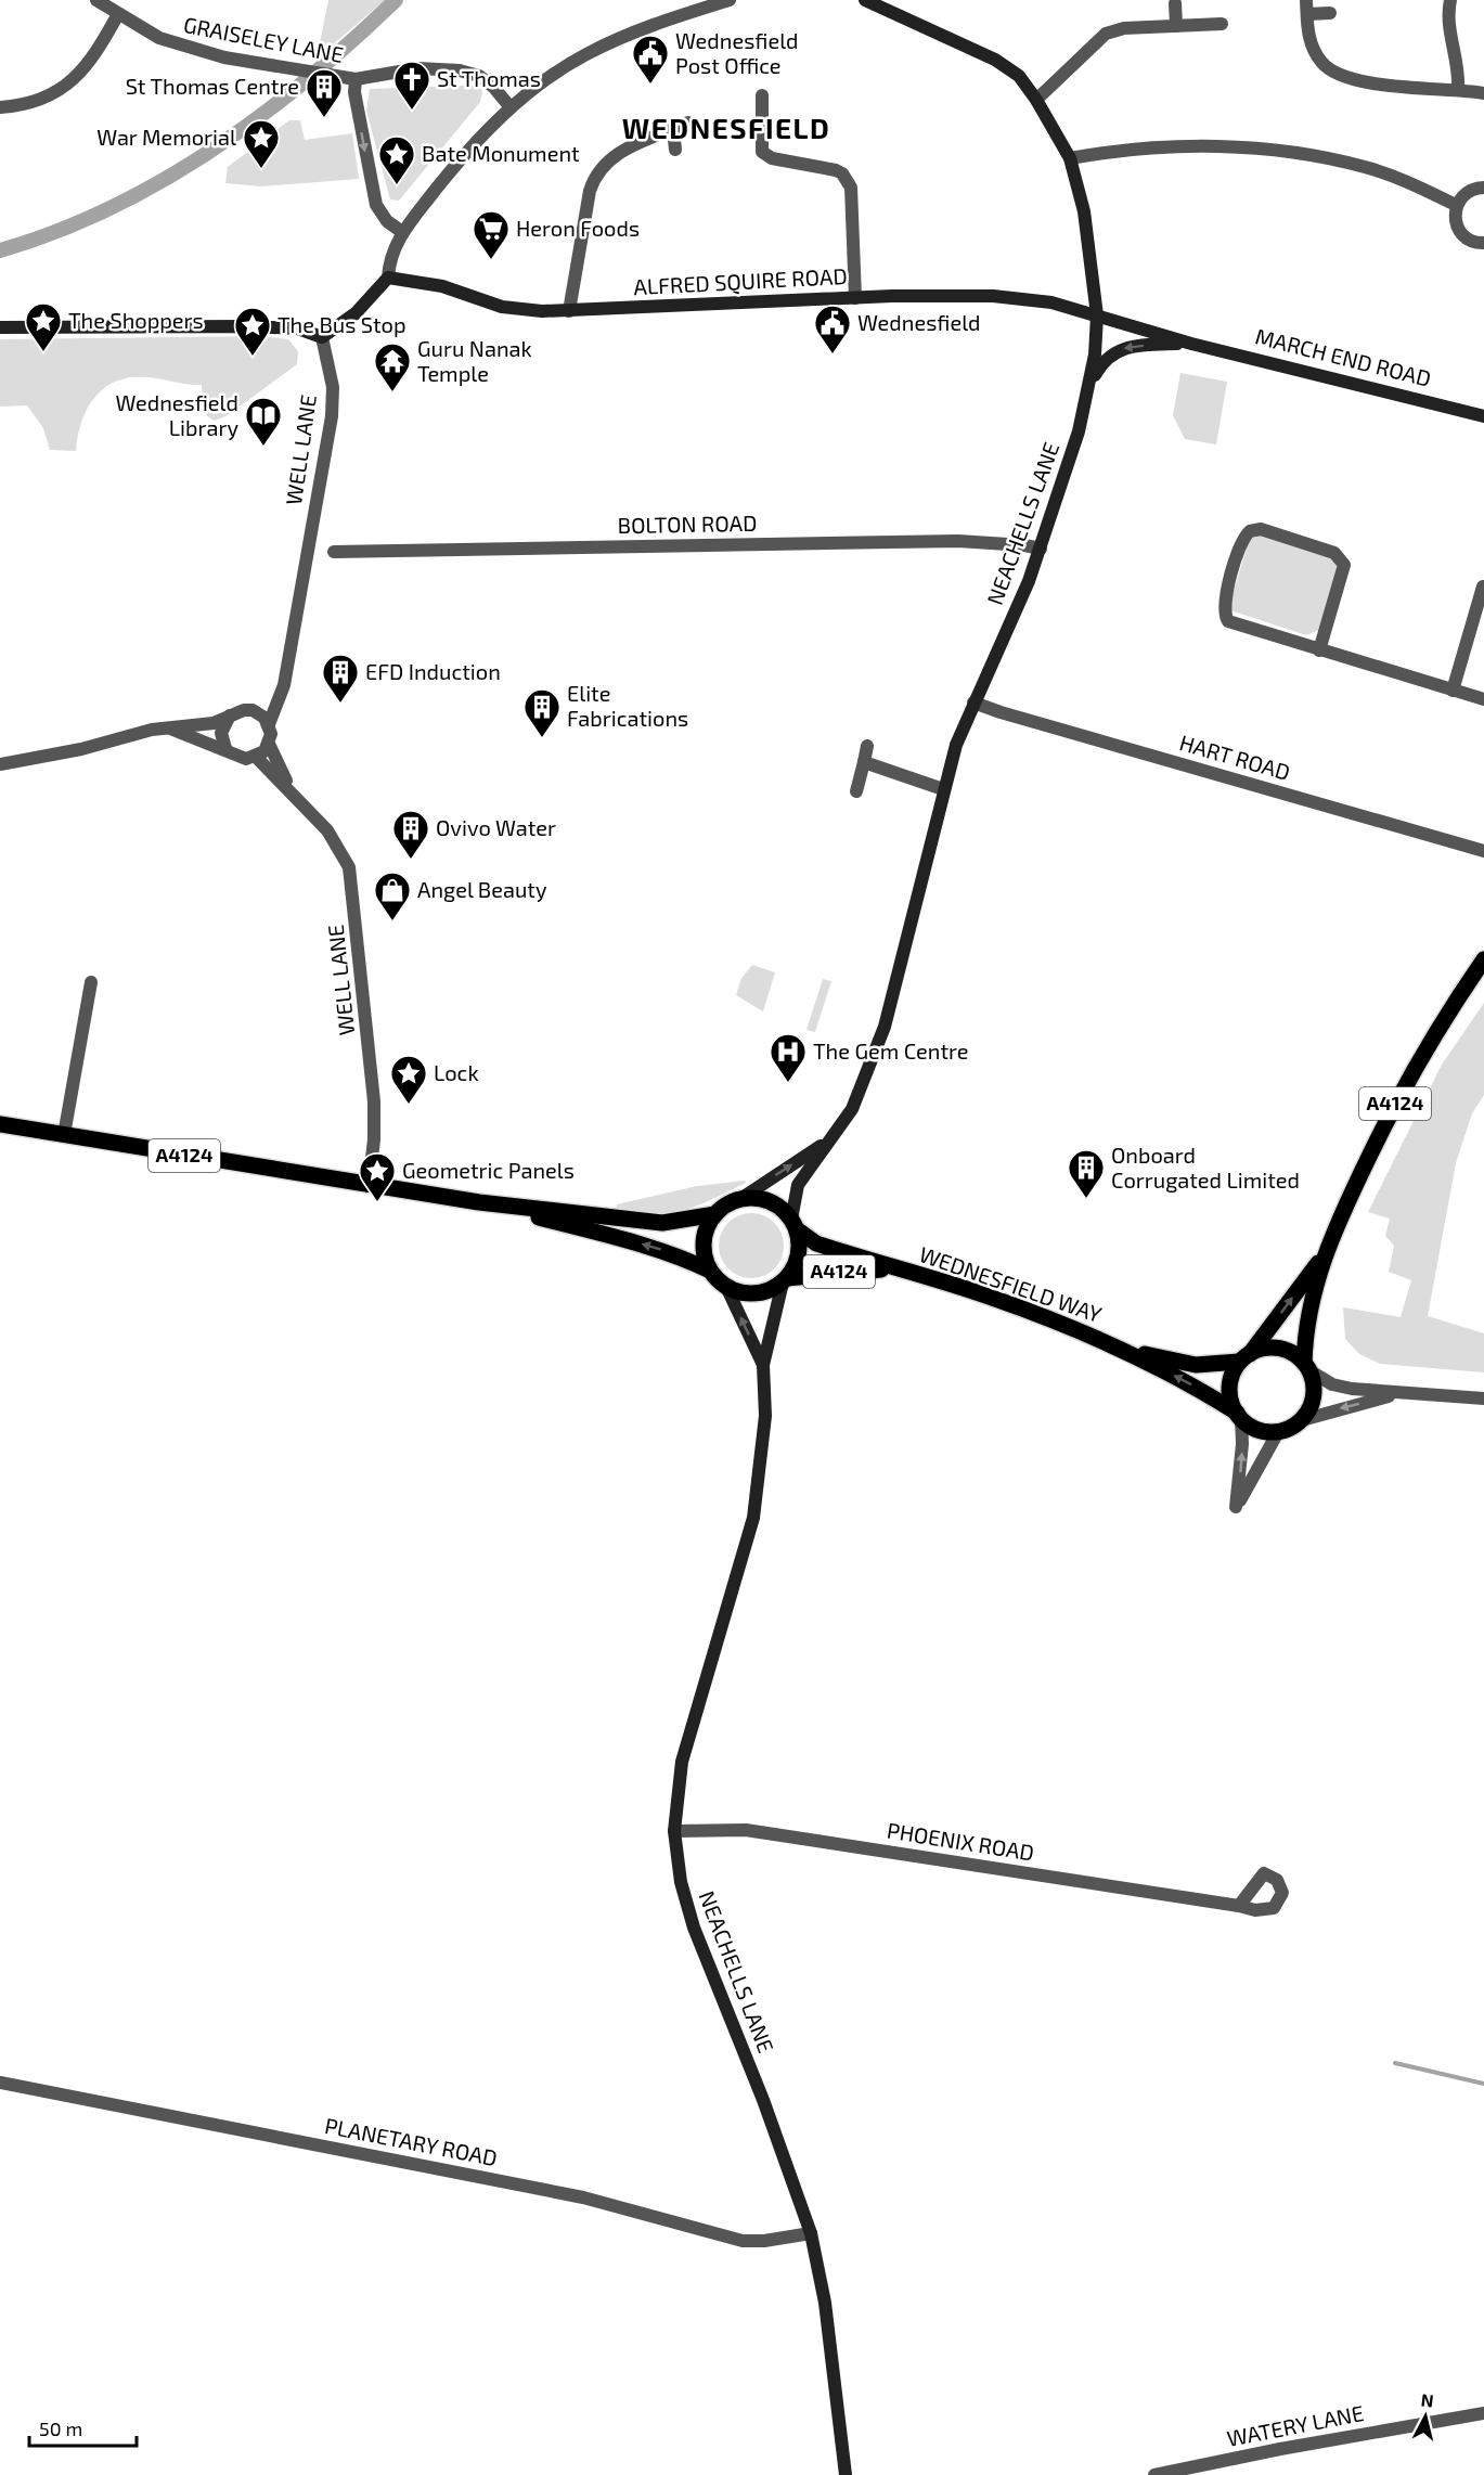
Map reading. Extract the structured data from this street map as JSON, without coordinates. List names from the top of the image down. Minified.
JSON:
{"streets":{"main road":["A4124","WEDNESFIELD WAY"],"street":["GRAISELEY LANE","ALFRED SQUIRE ROAD","MARCH END ROAD","WELL LANE","NEACHELLS LANE","BOLTON ROAD","HART ROAD","PHOENIX ROAD","PLANETARY ROAD","WATERY LANE"]},"crossings":[["ALFRED SQUIRE ROAD","MARCH END ROAD"],["ALFRED SQUIRE ROAD","NEACHELLS LANE"],["MARCH END ROAD","NEACHELLS LANE"],["WELL LANE","A4124"],["NEACHELLS LANE","BOLTON ROAD"],["NEACHELLS LANE","HART ROAD"],["NEACHELLS LANE","A4124"],["NEACHELLS LANE","WEDNESFIELD WAY"],["NEACHELLS LANE","PHOENIX ROAD"],["NEACHELLS LANE","PLANETARY ROAD"],["A4124","WEDNESFIELD WAY"]],"districts":["WEDNESFIELD"],"places":{"public building":["Wednesfield Post Office","Wednesfield"],"church":["St Thomas"],"building":["St Thomas Centre","EFD Induction","Elite Fabrications","Ovivo Water","Onboard Corrugated Limited"],"place":["War Memorial","Bate Monument","The Shoppers","The Bus Stop","Lock","Geometric Panels"],"supermarket":["Heron Foods"],"temple":["Guru Nanak Temple"],"library":["Wednesfield Library"],"shop":["Angel Beauty"],"hospital":["The Gem Centre"]},"scale_bar":"50 m","north":"top"}
